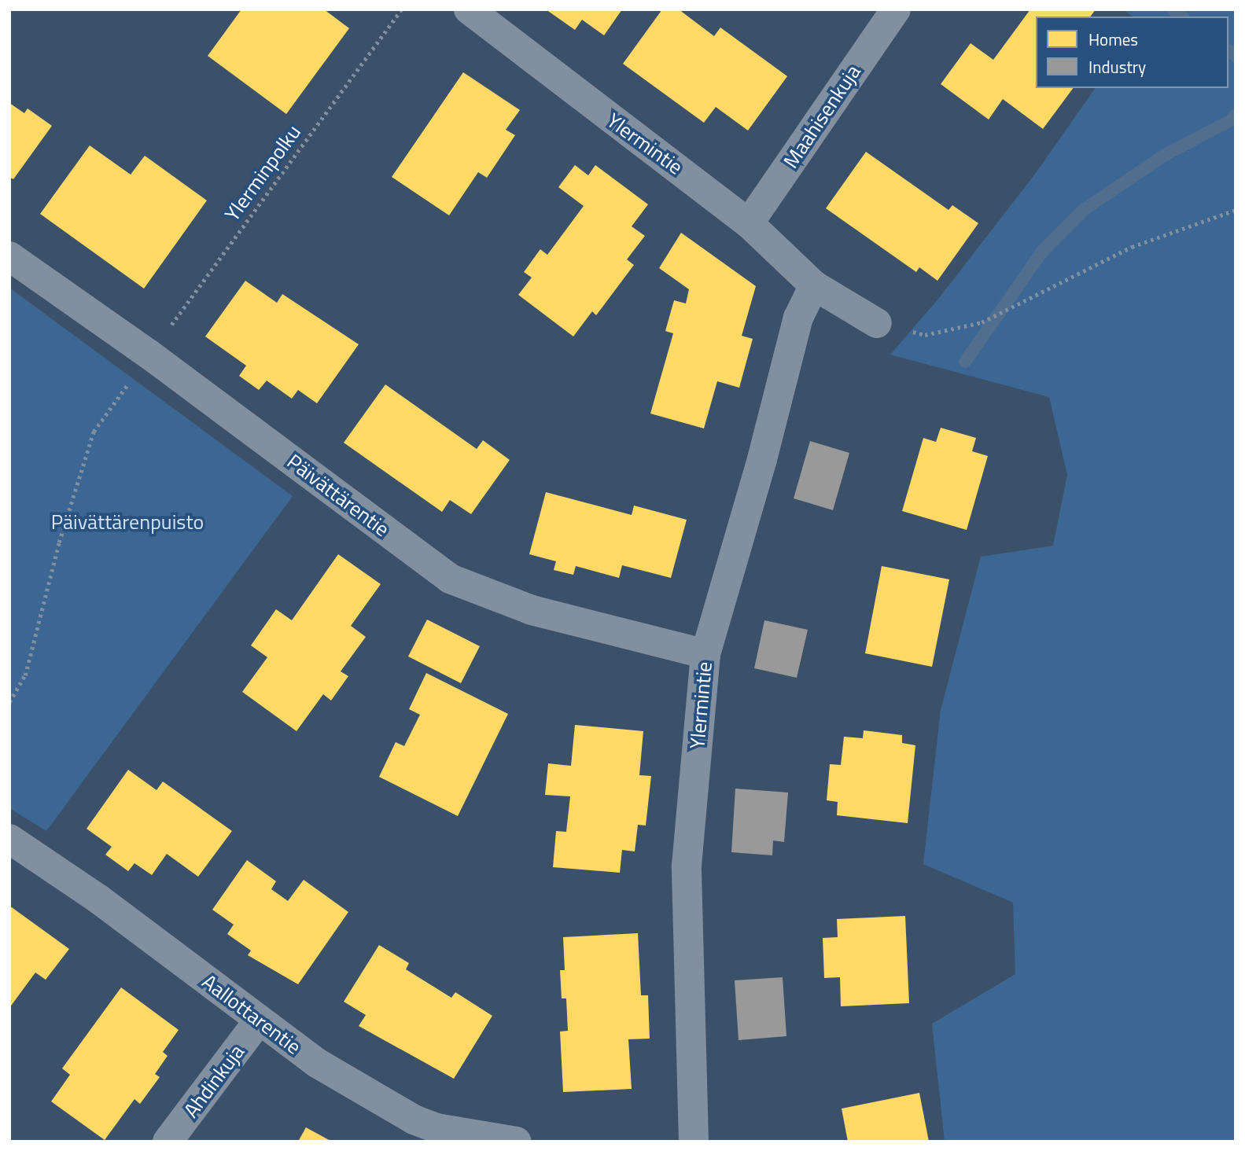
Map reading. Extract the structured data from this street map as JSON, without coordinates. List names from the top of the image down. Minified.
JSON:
{"streets":{"street":["Maahisenkuja","Ylermintie","Päivättärentie","Aallottarentie","Ahdinkuja"],"path":["Ylerminpolku"]},"crossings":[["Maahisenkuja","Ylermintie"],["Ylermintie","Päivättärentie"],["Ylerminpolku","Päivättärentie"],["Aallottarentie","Ahdinkuja"]],"parks":["Päivättärenpuisto"],"legend":["Homes","Industry"]}
